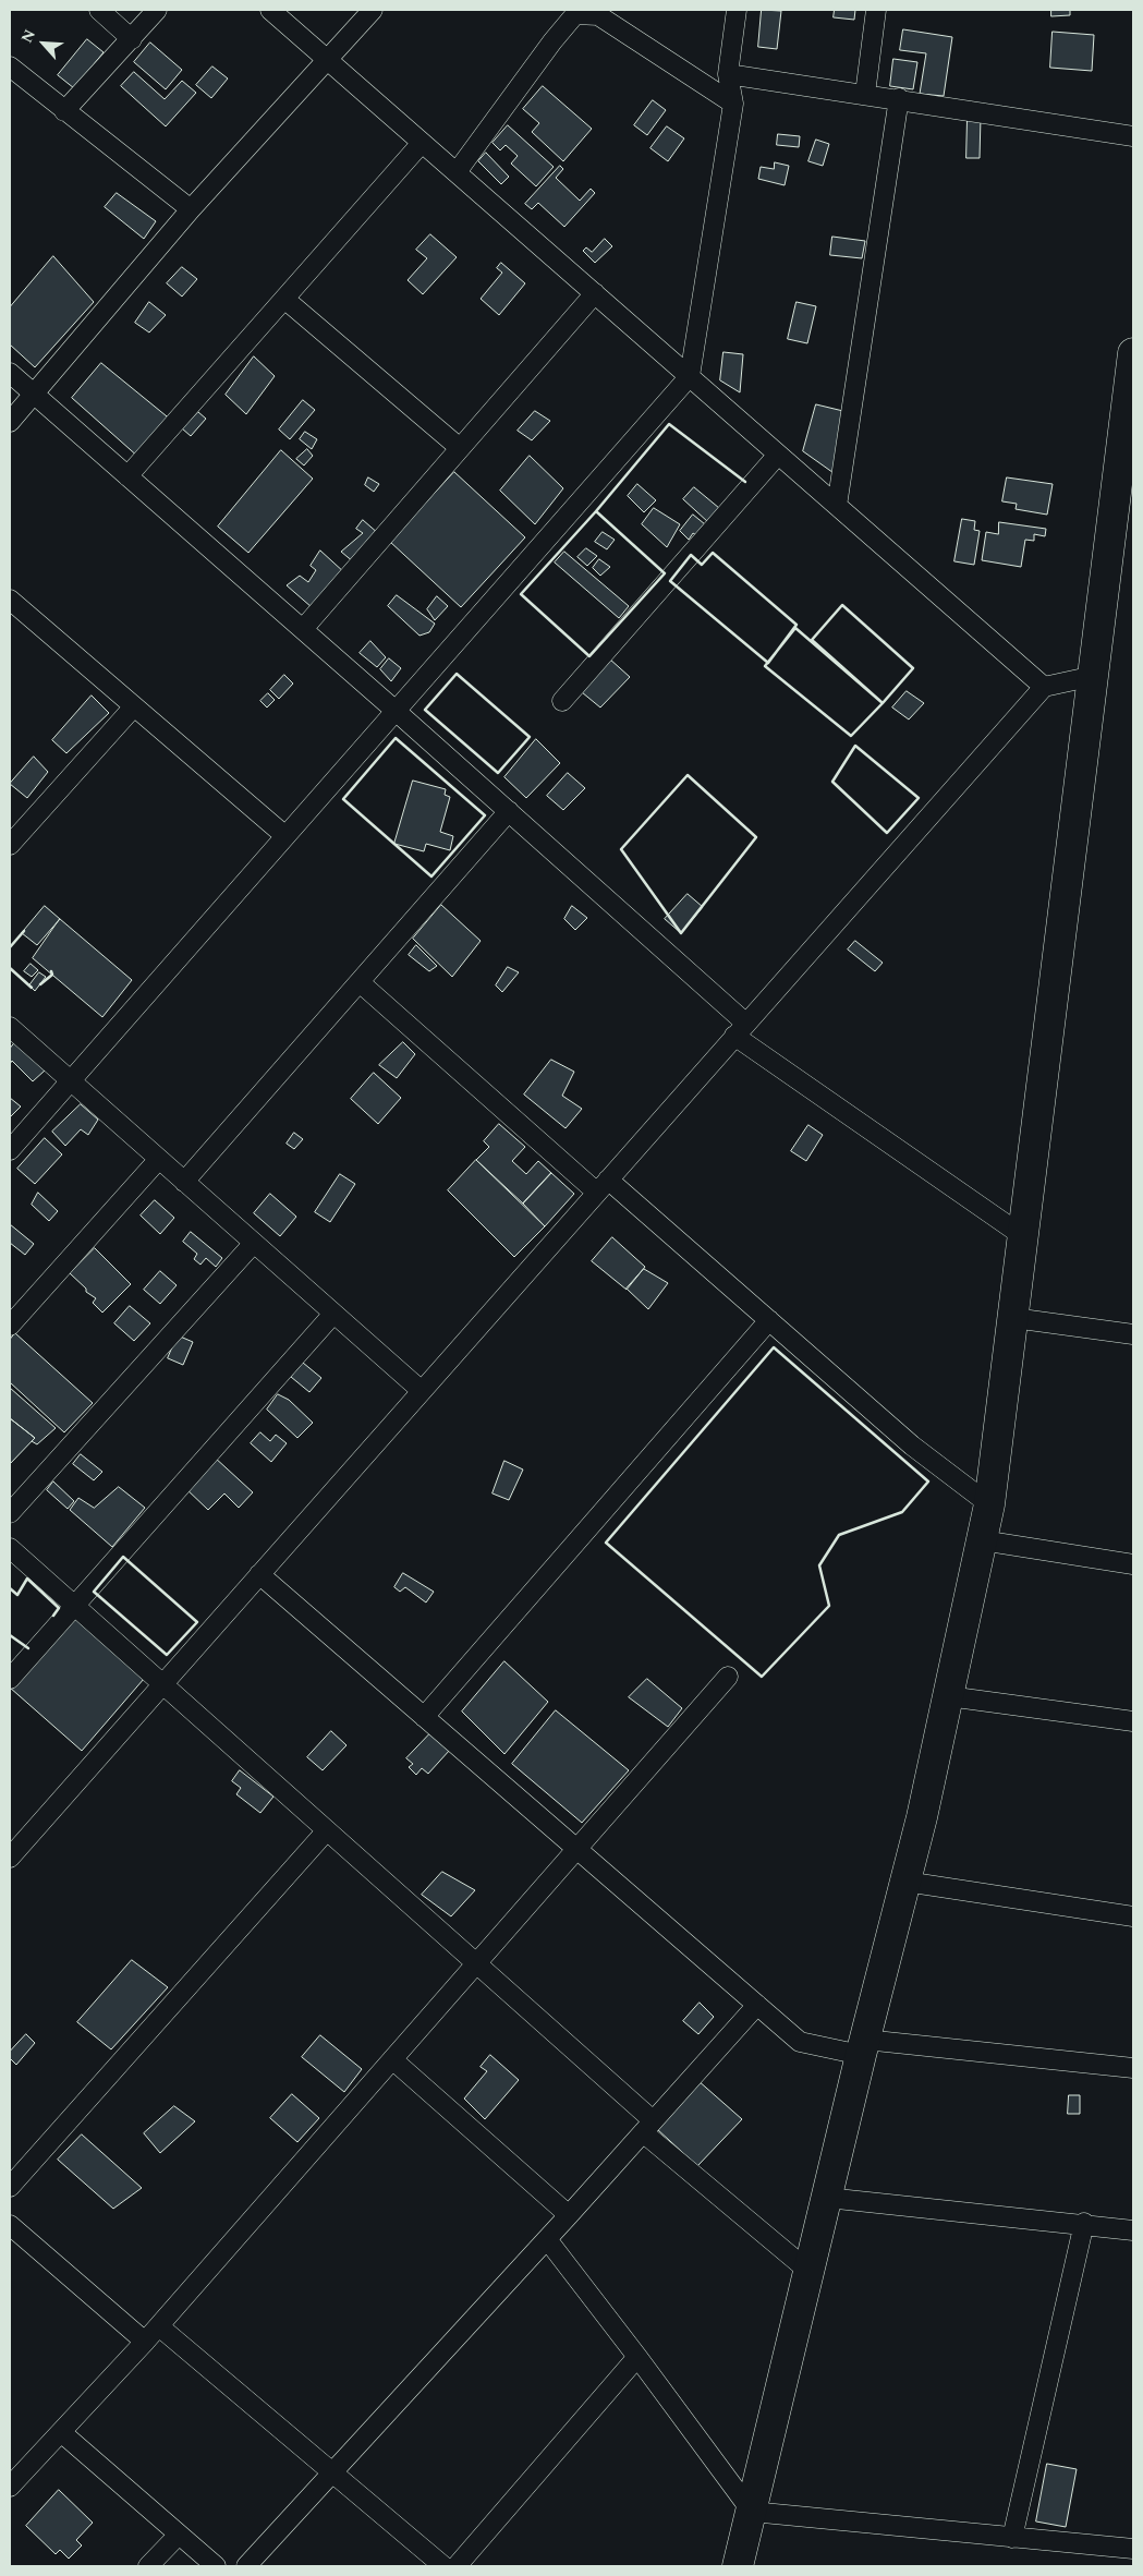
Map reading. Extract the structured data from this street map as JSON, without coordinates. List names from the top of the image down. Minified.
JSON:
{"north":"top left"}
